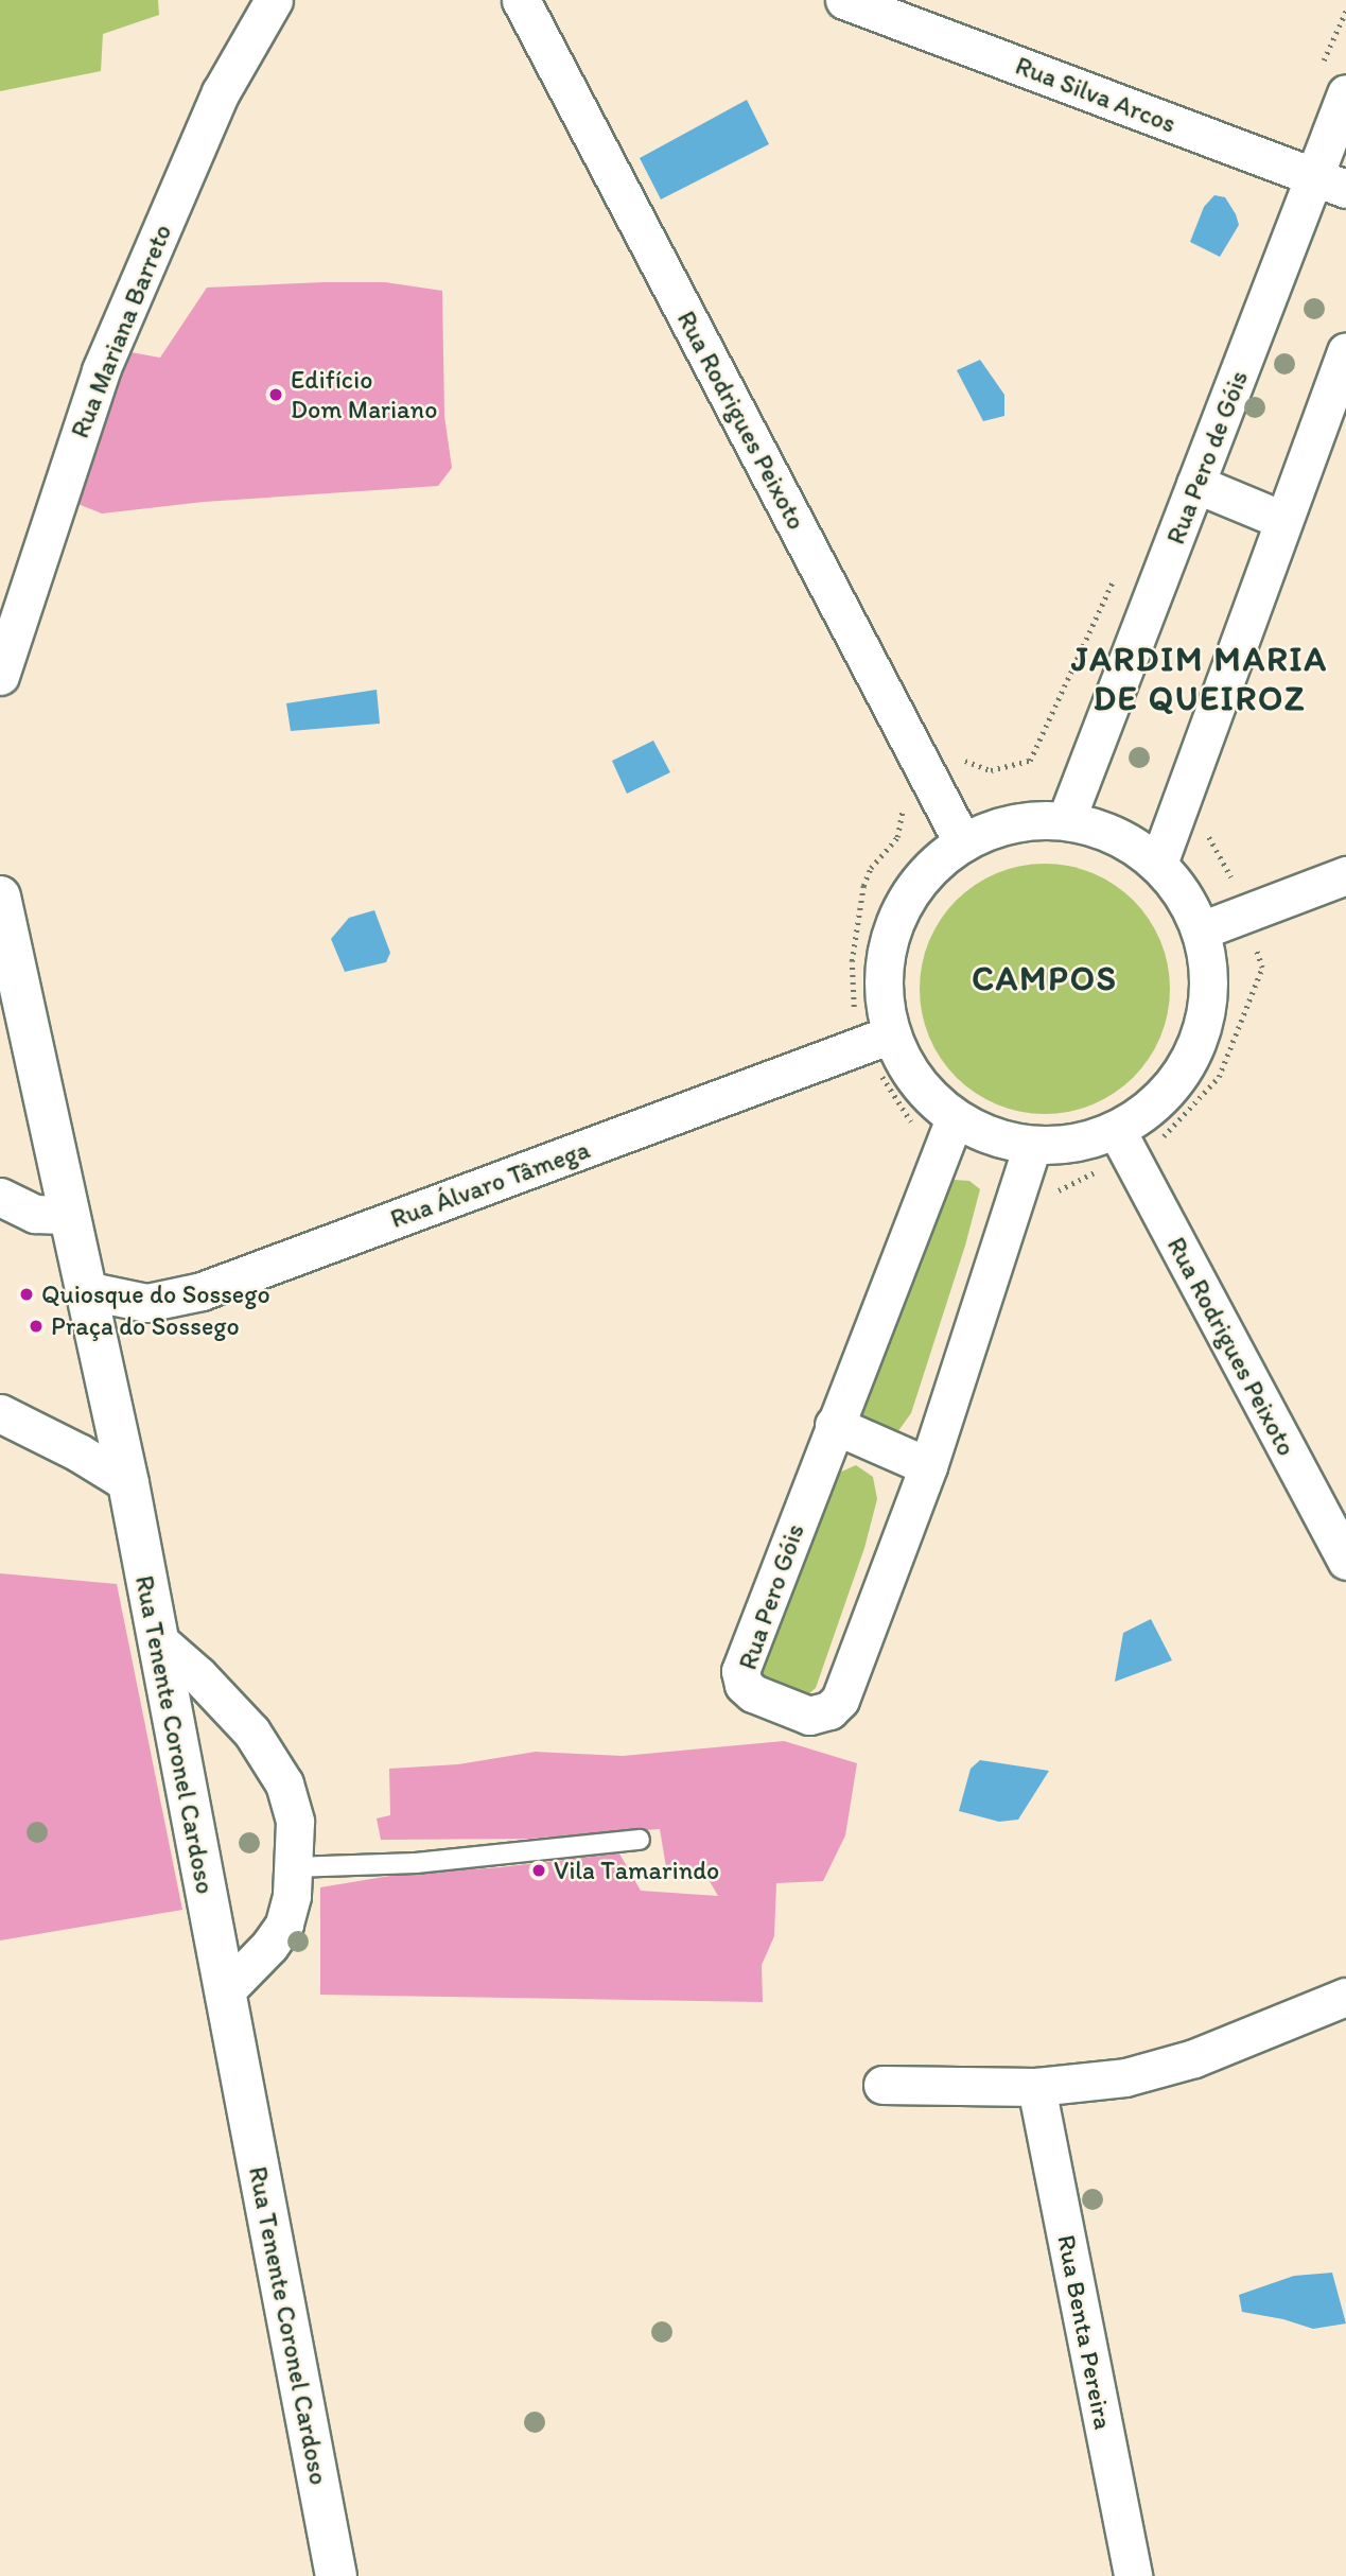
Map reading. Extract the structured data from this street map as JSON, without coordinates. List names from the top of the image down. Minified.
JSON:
{"streets":{"main road":["Rua Tenente Coronel Cardoso"],"street":["Rua Silva Arcos","Rua Mariana Barreto","Rua Rodrigues Peixoto","Rua Pero de Góis","Rua Álvaro Tâmega","Rua Pero Góis","Rua Benta Pereira"]},"crossings":[["Rua Silva Arcos","Rua Pero de Góis"],["Rua Álvaro Tâmega","Rua Tenente Coronel Cardoso"]],"districts":["JARDIM MARIA DE QUEIROZ","CAMPOS"],"places":["Edifício Dom Mariano","Quiosque do Sossego","Praça do Sossego","Vila Tamarindo"]}
